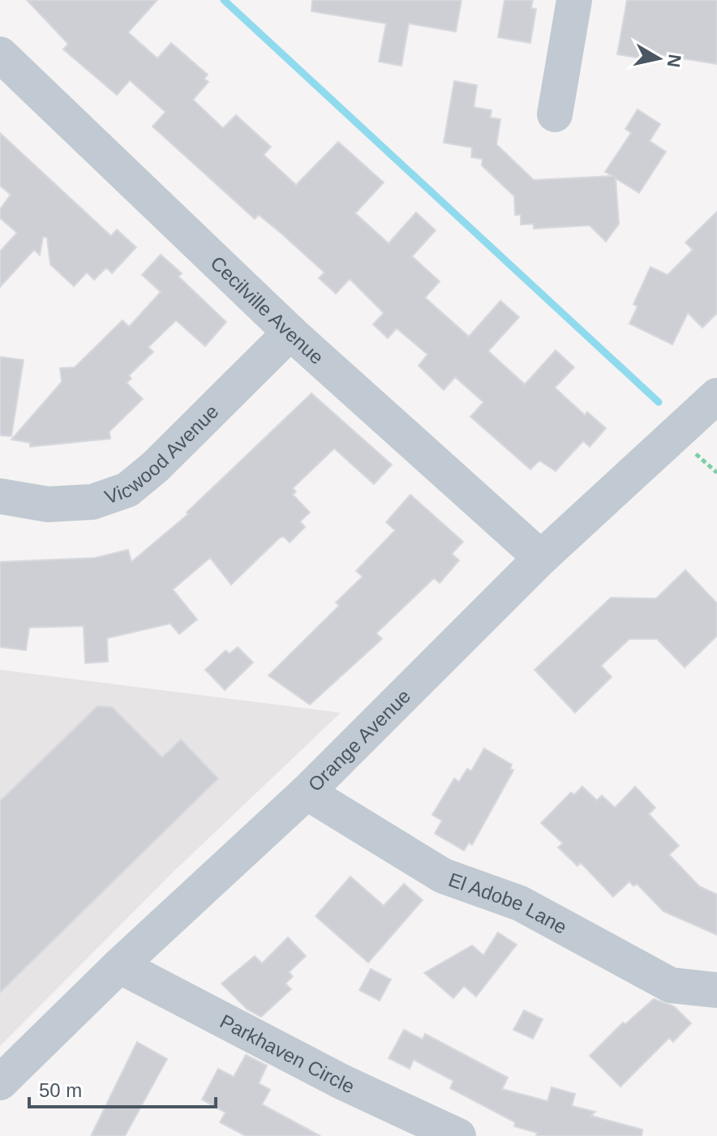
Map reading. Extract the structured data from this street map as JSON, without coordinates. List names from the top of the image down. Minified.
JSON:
{"streets":{"street":["Cecilville Avenue","Vicwood Avenue","Orange Avenue","El Adobe Lane","Parkhaven Circle"]},"crossings":[["Cecilville Avenue","Vicwood Avenue"],["Cecilville Avenue","Orange Avenue"],["Orange Avenue","El Adobe Lane"],["Orange Avenue","Parkhaven Circle"]],"scale_bar":"50 m","north":"right"}
